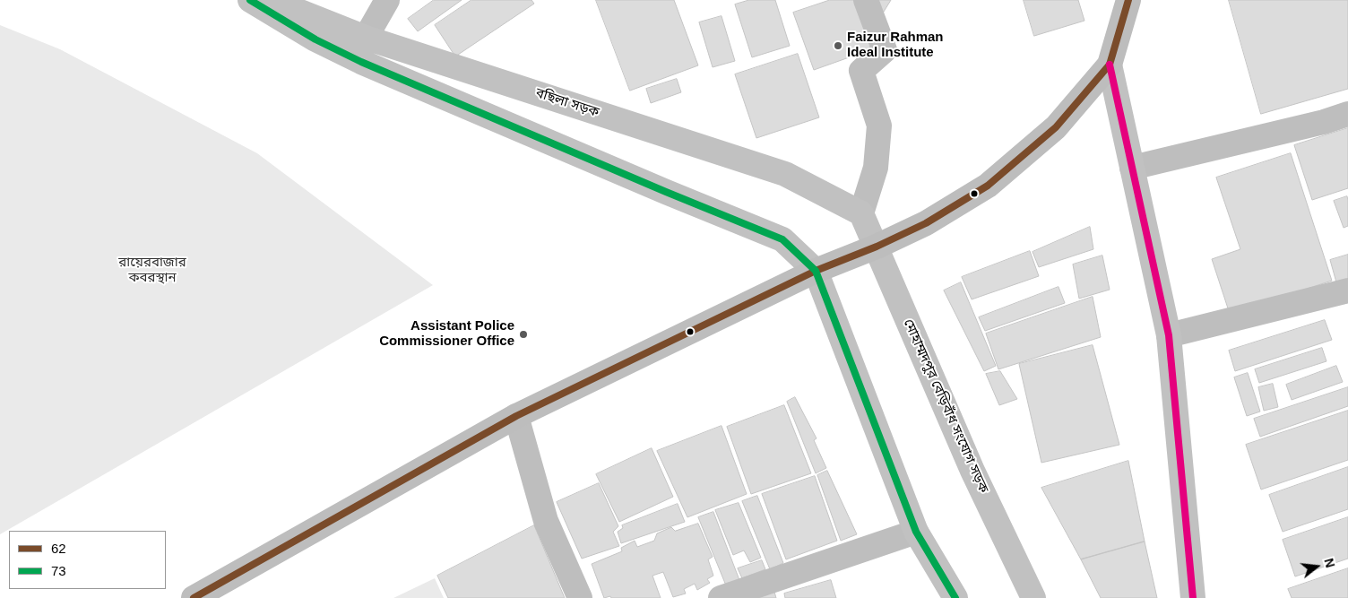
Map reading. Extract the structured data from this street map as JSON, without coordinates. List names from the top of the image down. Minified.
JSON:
{"streets":{"main road":["বছিলা সড়ক","মোহাম্মদপুর বেড়িবাঁধ সংযোগ সড়ক"]},"crossings":[["বছিলা সড়ক","মোহাম্মদপুর বেড়িবাঁধ সংযোগ সড়ক"]],"parks":["রায়েরবাজার কবরস্থান"],"places":["Faizur Rahman Ideal Institute","Assistant Police Commissioner Office"],"lines":["transit line 62","transit line 73"],"legend":["62","73"],"north":"right"}
